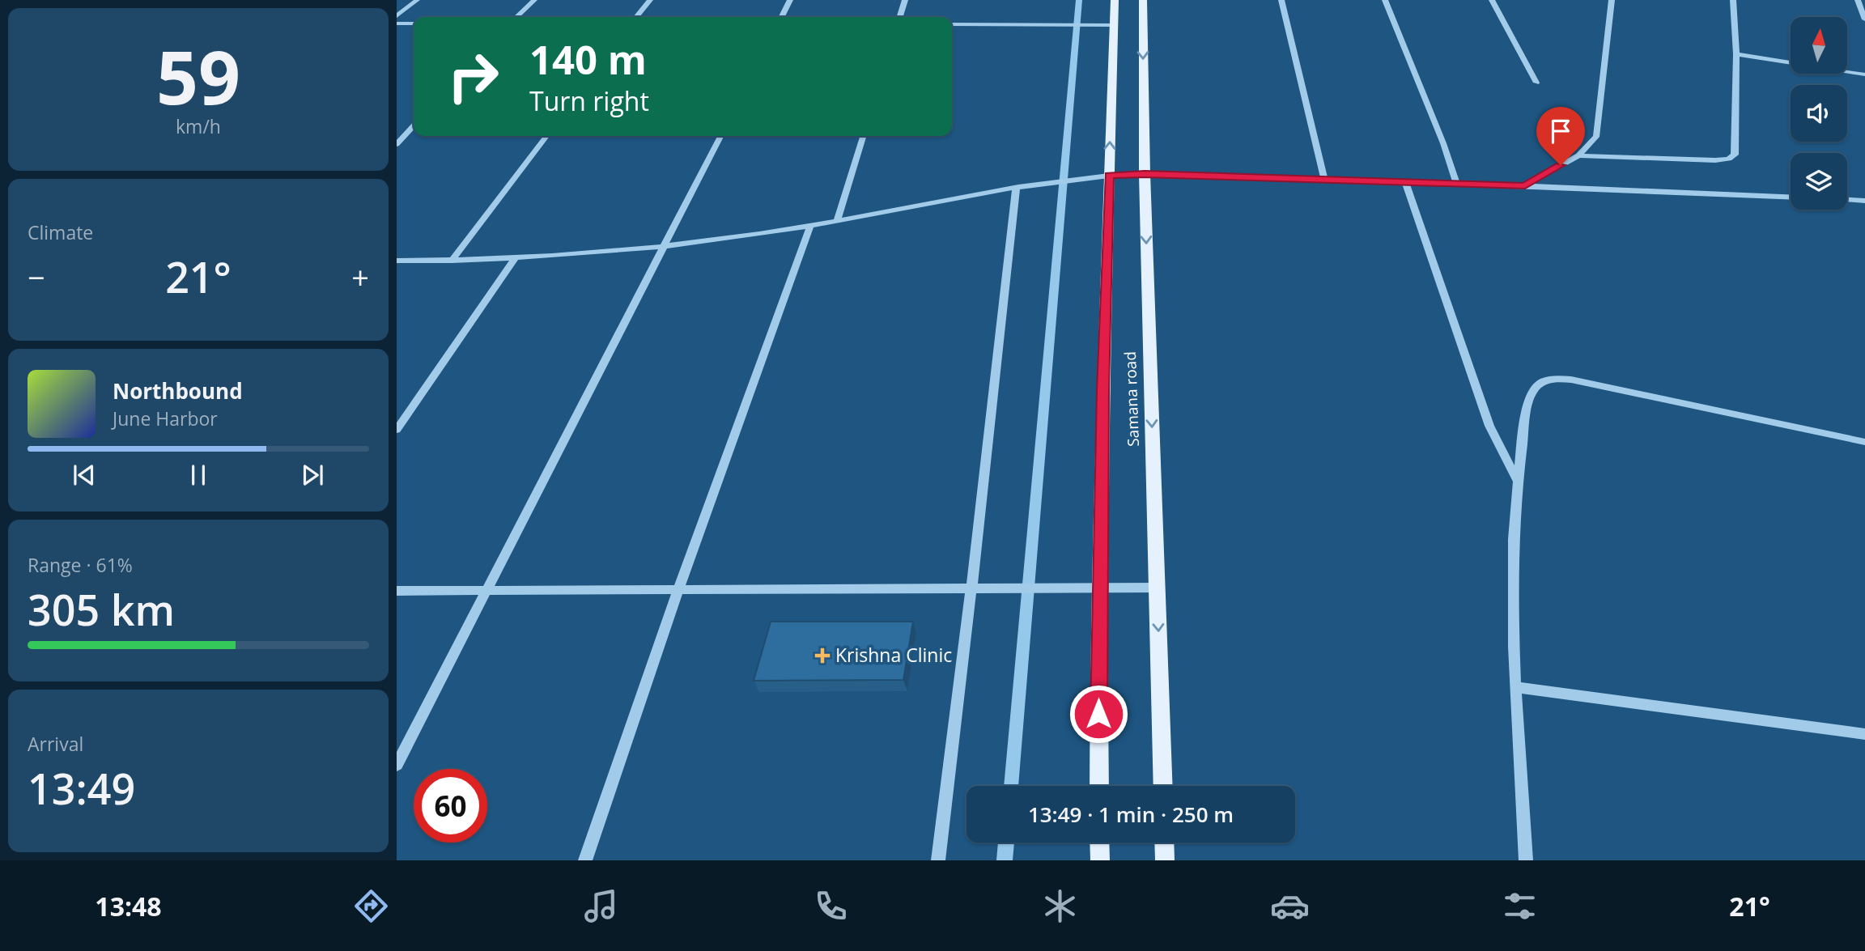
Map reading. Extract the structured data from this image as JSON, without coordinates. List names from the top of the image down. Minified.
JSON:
{"streets":{"main road":["Samana road"]},"places":{"health":["Krishna Clinic"]},"north":"top","page":{"tile":[["59","km/h"],"Climate",["Range · 61%","305 km"],["Arrival","13:49"]],"turn":["140 m","Turn right"],"heat":["−","21°","+"],"song":["Northbound","June Harbor"],"limit":"60","trip":"13:49 · 1 min · 250 m","tabs":["13:48","21°"]}}
